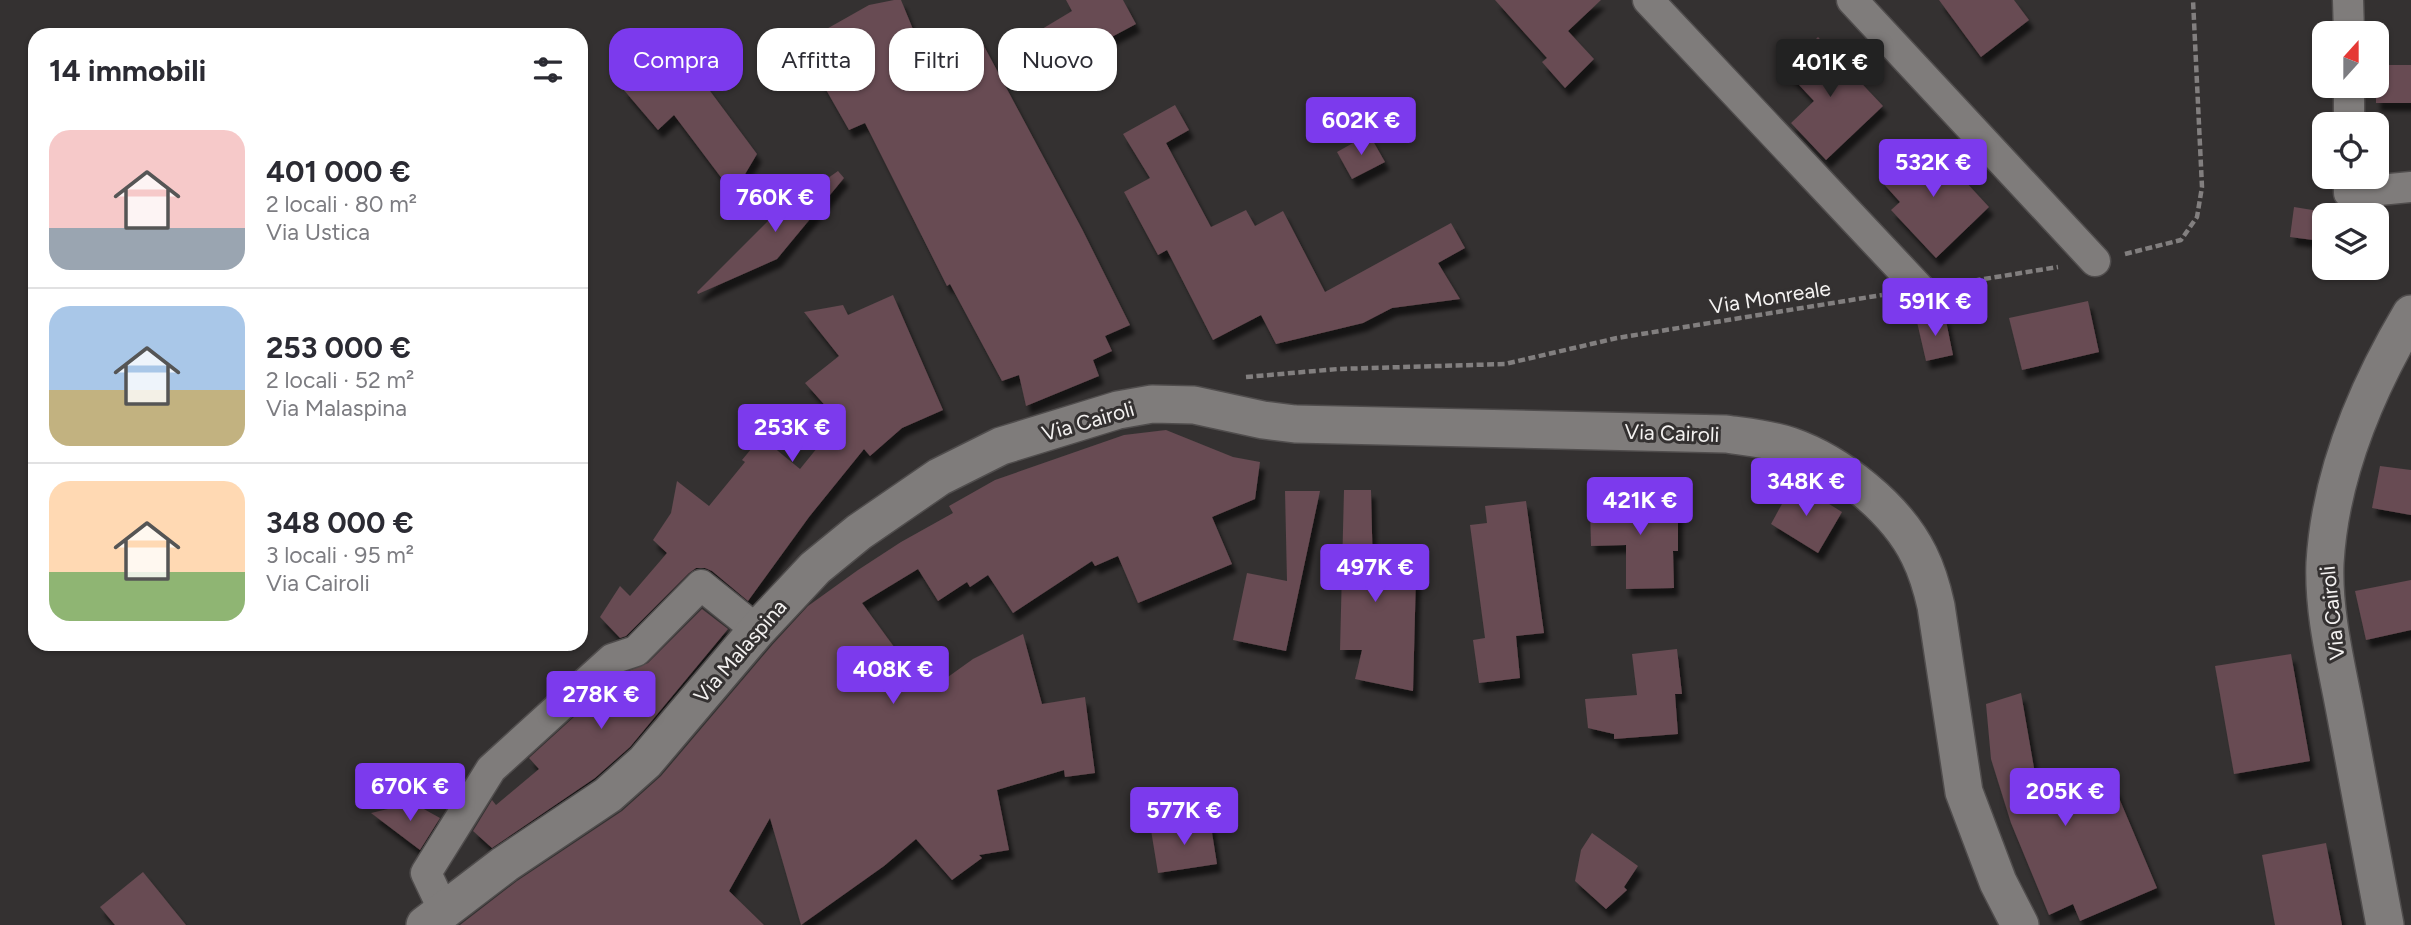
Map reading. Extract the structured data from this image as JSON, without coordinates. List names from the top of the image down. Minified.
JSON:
{"streets":{"street":["Via Cairoli","Via Malaspina"],"path":["Via Monreale"]},"crossings":[["Via Monreale","Via Cairoli"],["Via Cairoli","Via Malaspina"]],"north":"top","page":{"chip":["Compra","Affitta","Filtri","Nuovo"],"heading":"14 immobili","price":["401K €","602K €","532K €","760K €","591K €","253K €","348K €","421K €","497K €","408K €","278K €","670K €","205K €","577K €"],"list":[{"name":"401 000 €","note":"2 locali · 80 m² · Via Ustica"},{"name":"253 000 €","note":"2 locali · 52 m² · Via Malaspina"},{"name":"348 000 €","note":"3 locali · 95 m² · Via Cairoli"}]}}
